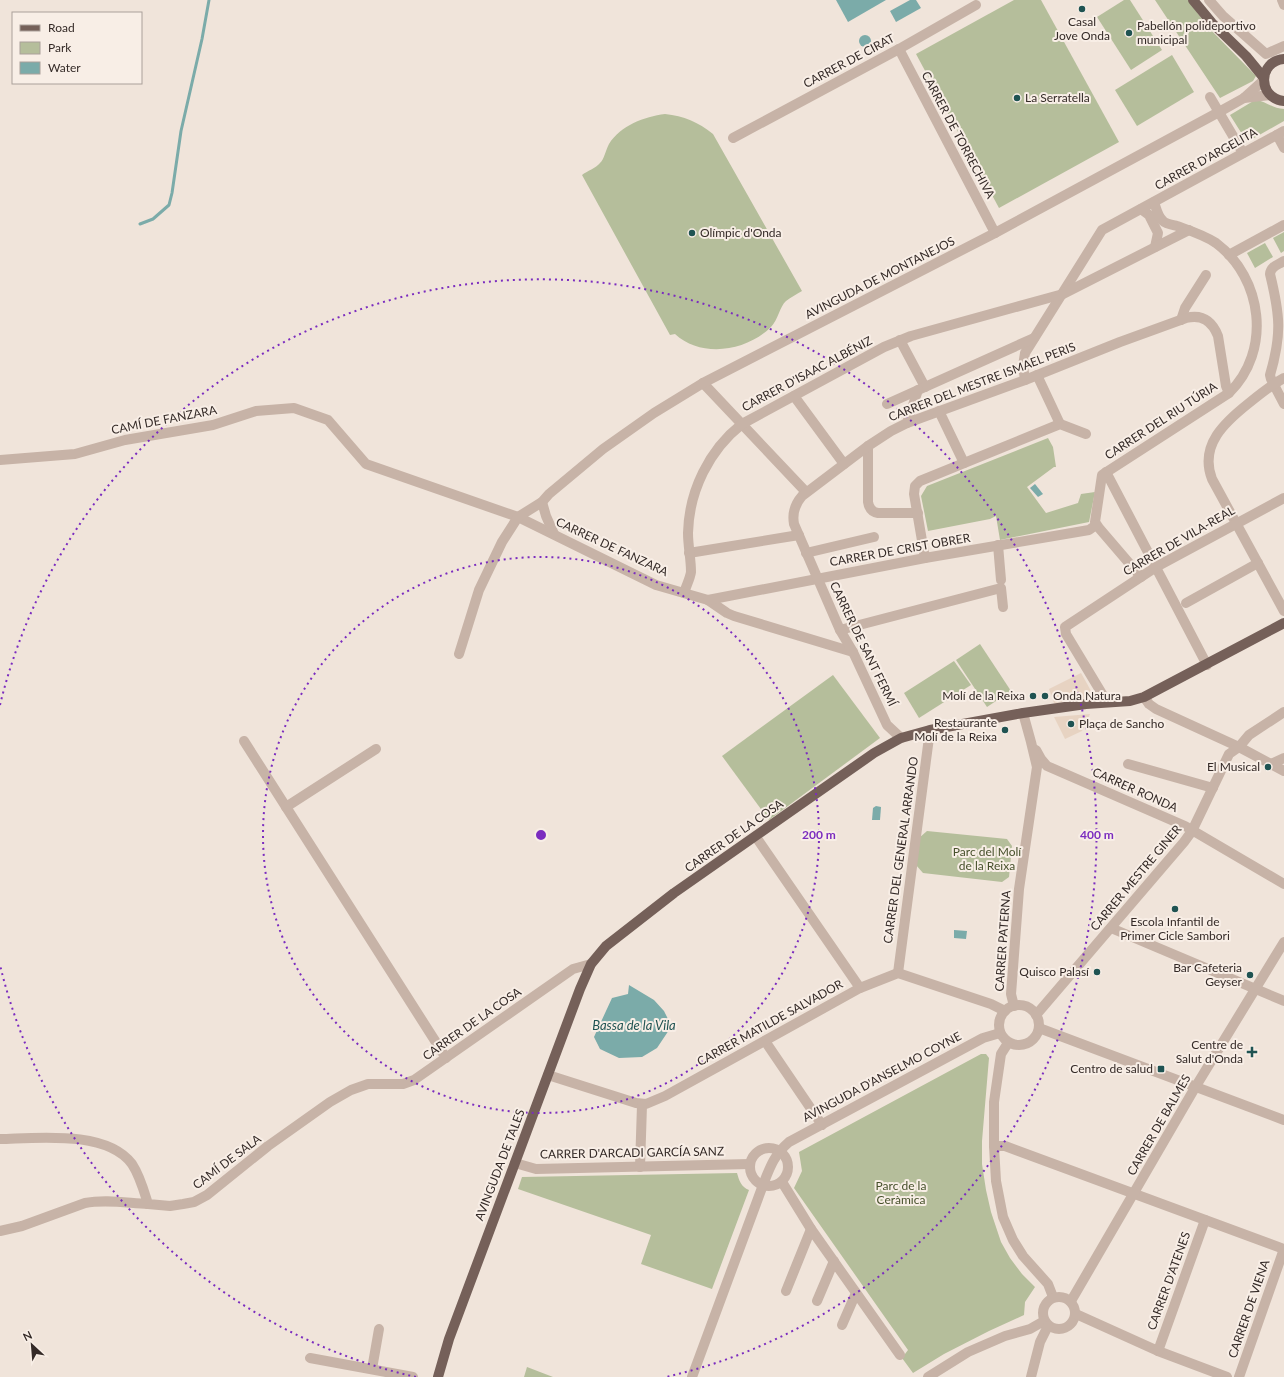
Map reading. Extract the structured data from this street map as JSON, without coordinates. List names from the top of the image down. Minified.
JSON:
{"streets":{"main road":["CARRER DE LA COSA","AVINGUDA DE TALES"],"street":["CARRER DE CIRAT","CARRER DE TORRECHIVA","CARRER D'ARGELITA","AVINGUDA DE MONTANEJOS","CARRER D'ISAAC ALBÉNIZ","CARRER DEL MESTRE ISMAEL PERIS","CAMÍ DE FANZARA","CARRER DEL RIU TÚRIA","CARRER DE VILA-REAL","CARRER DE FANZARA","CARRER DE CRIST OBRER","CARRER DE SANT FERMÍ","CARRER RONDA","CARRER DEL GENERAL ARRANDO","CARRER MESTRE GINER","CARRER PATERNA","CARRER MATILDE SALVADOR","AVINGUDA D'ANSELMO COYNE","CARRER DE BALMES","CARRER D'ARCADI GARCÍA SANZ","CAMÍ DE SALA","CARRER D'ATENES","CARRER DE VIENA"]},"crossings":[["CARRER DE CIRAT","CARRER DE TORRECHIVA"],["CARRER DE TORRECHIVA","AVINGUDA DE MONTANEJOS"],["CARRER D'ARGELITA","CARRER D'ISAAC ALBÉNIZ"],["CARRER D'ARGELITA","CARRER DEL MESTRE ISMAEL PERIS"],["AVINGUDA DE MONTANEJOS","CAMÍ DE FANZARA"],["AVINGUDA DE MONTANEJOS","CARRER DE FANZARA"],["CARRER D'ISAAC ALBÉNIZ","CARRER DE FANZARA"],["CARRER DEL MESTRE ISMAEL PERIS","CARRER DEL RIU TÚRIA"],["CARRER DEL MESTRE ISMAEL PERIS","CARRER DE SANT FERMÍ"],["CAMÍ DE FANZARA","CARRER DE FANZARA"],["CARRER DE VILA-REAL","CARRER DE LA COSA"],["CARRER DE FANZARA","CARRER DE CRIST OBRER"],["CARRER DE FANZARA","CARRER DE SANT FERMÍ"],["CARRER DE CRIST OBRER","CARRER DE SANT FERMÍ"],["CARRER DE SANT FERMÍ","CARRER DE LA COSA"],["CARRER RONDA","CARRER MESTRE GINER"],["CARRER RONDA","CARRER PATERNA"],["CARRER DE LA COSA","CARRER DEL GENERAL ARRANDO"],["CARRER DE LA COSA","CARRER PATERNA"],["CARRER DE LA COSA","CAMÍ DE SALA"],["CARRER DE LA COSA","AVINGUDA DE TALES"],["CARRER DEL GENERAL ARRANDO","CARRER MATILDE SALVADOR"],["CARRER MESTRE GINER","CARRER PATERNA"],["CARRER MESTRE GINER","AVINGUDA D'ANSELMO COYNE"],["CARRER PATERNA","AVINGUDA D'ANSELMO COYNE"],["CARRER D'ARCADI GARCÍA SANZ","AVINGUDA DE TALES"]],"water":["Bassa de la Vila"],"parks":["Parc del Molí de la Reixa","Parc de la Ceràmica"],"places":{"other":["Casal Jove Onda","Pabellón polideportivo municipal","La Serratella","Olímpic d'Onda","Molí de la Reixa","Onda Natura","Plaça de Sancho","Restaurante Molí de la Reixa","El Musical","Escola Infantil de Primer Cicle Sambori","Quisco Palasí","Bar Cafeteria Geyser"],"health":["Centre de Salut d'Onda"],"transit":["Centro de salud"]},"legend":["Road","Park","Water"],"north":"top left","rings":["200 m","400 m"]}
